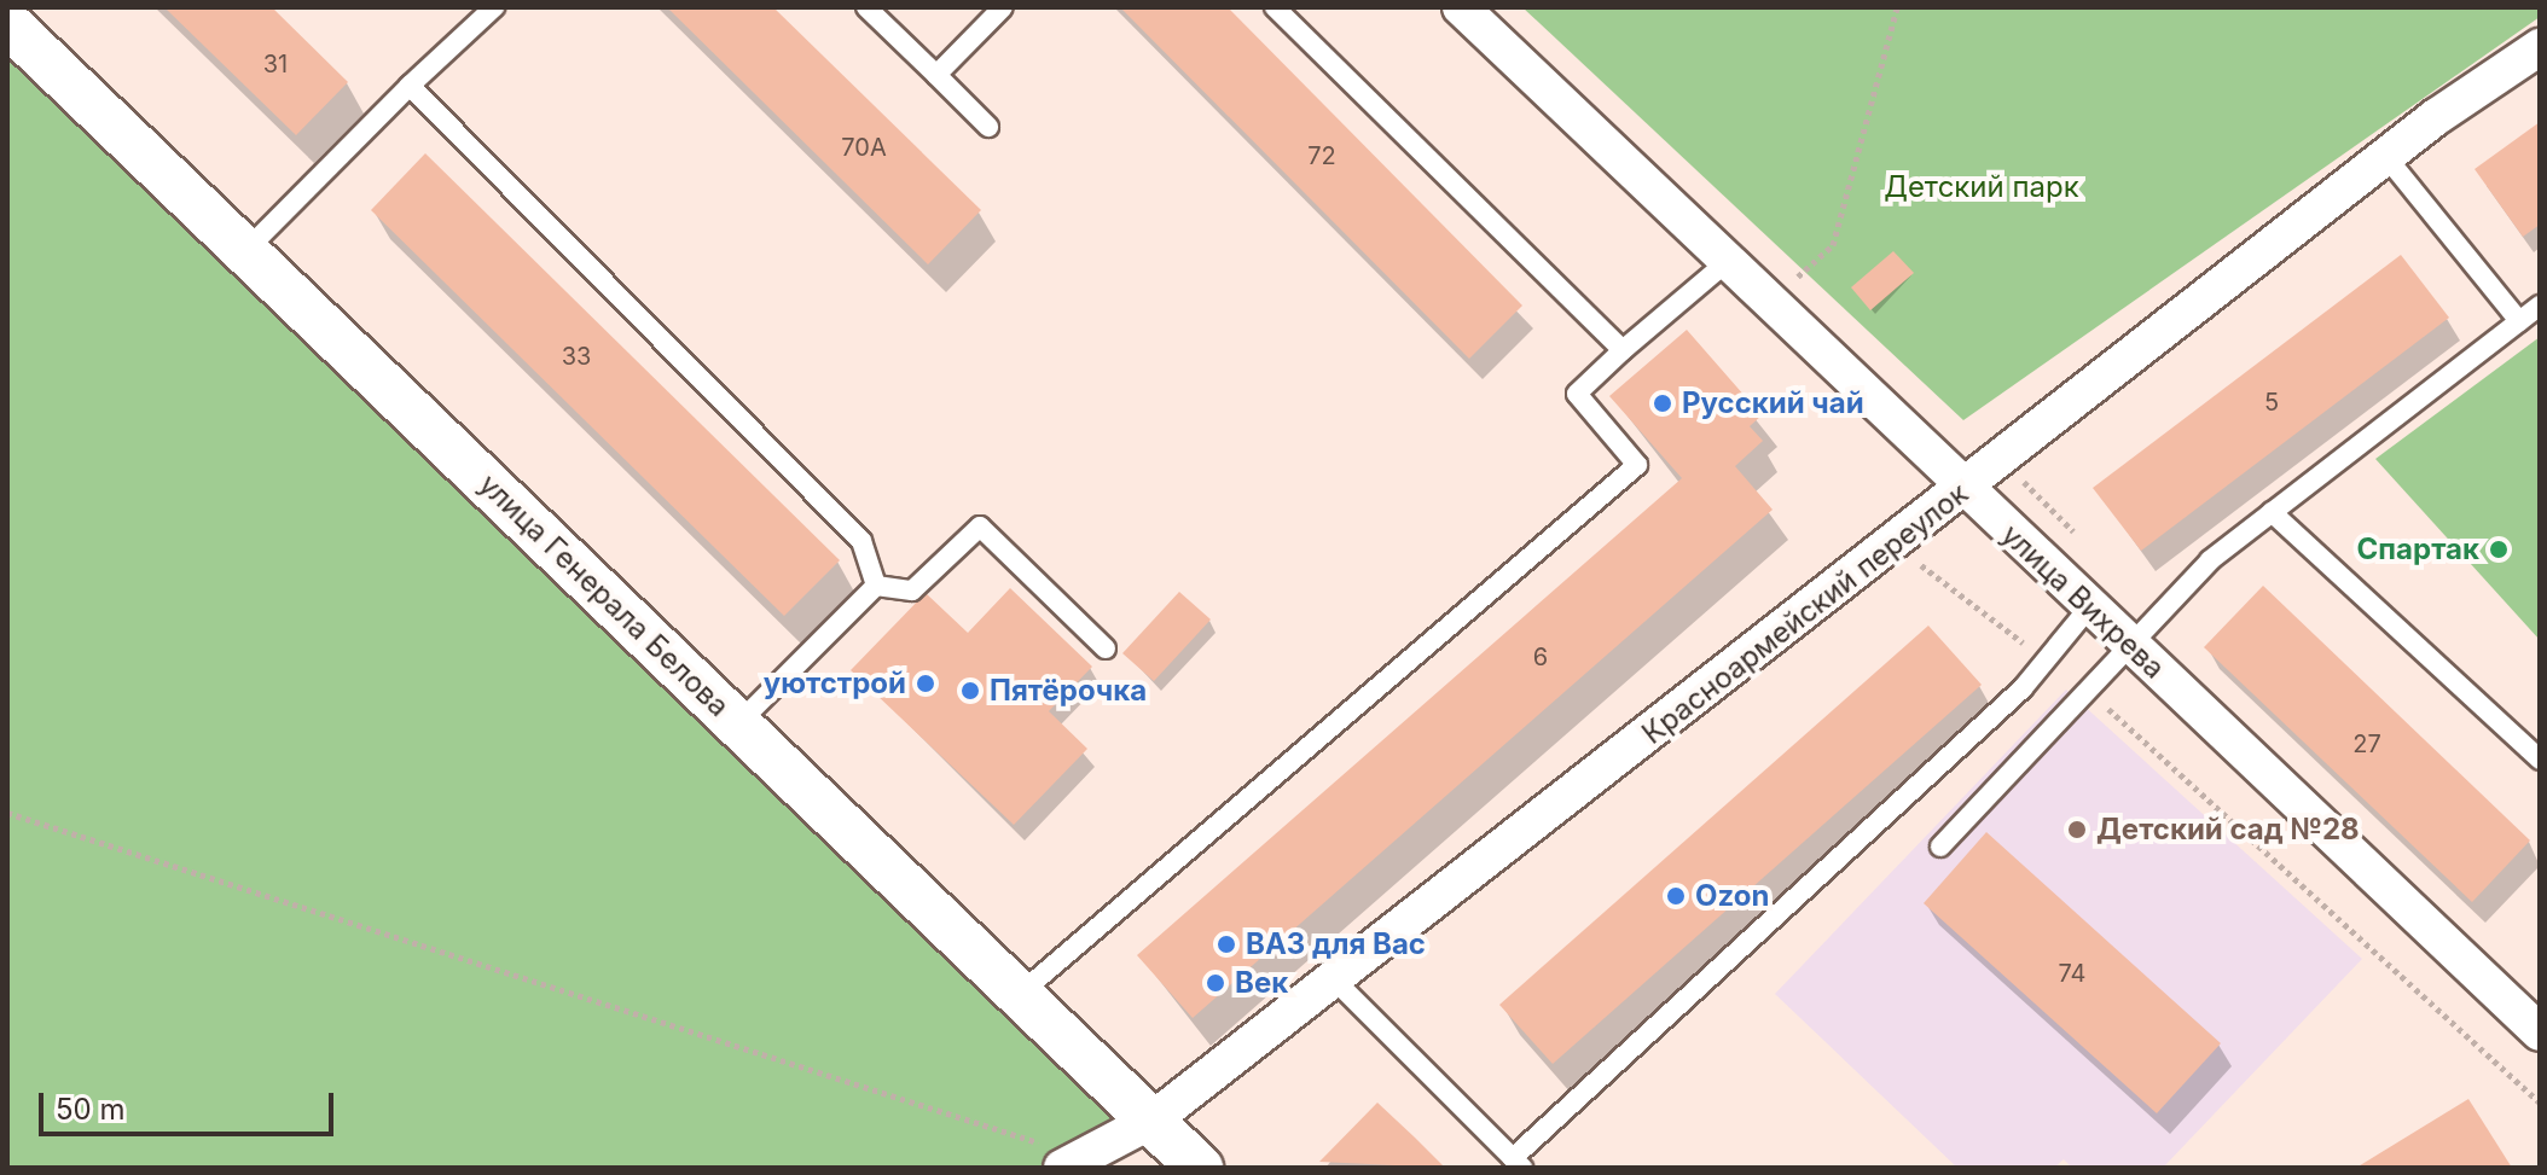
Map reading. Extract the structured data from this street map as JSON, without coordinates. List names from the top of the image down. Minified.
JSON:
{"streets":{"street":["улица Генерала Белова","улица Вихрева","Красноармейский переулок"]},"crossings":[["улица Генерала Белова","Красноармейский переулок"],["улица Вихрева","Красноармейский переулок"]],"parks":["Детский парк"],"places":["Русский чай","Спартак","уютстрой","Пятёрочка","Детский сад №28","Ozon","ВАЗ для Вас","Век"],"house_numbers":["31","70А","72","33","5","6","27","74"],"scale_bar":"50 m"}
